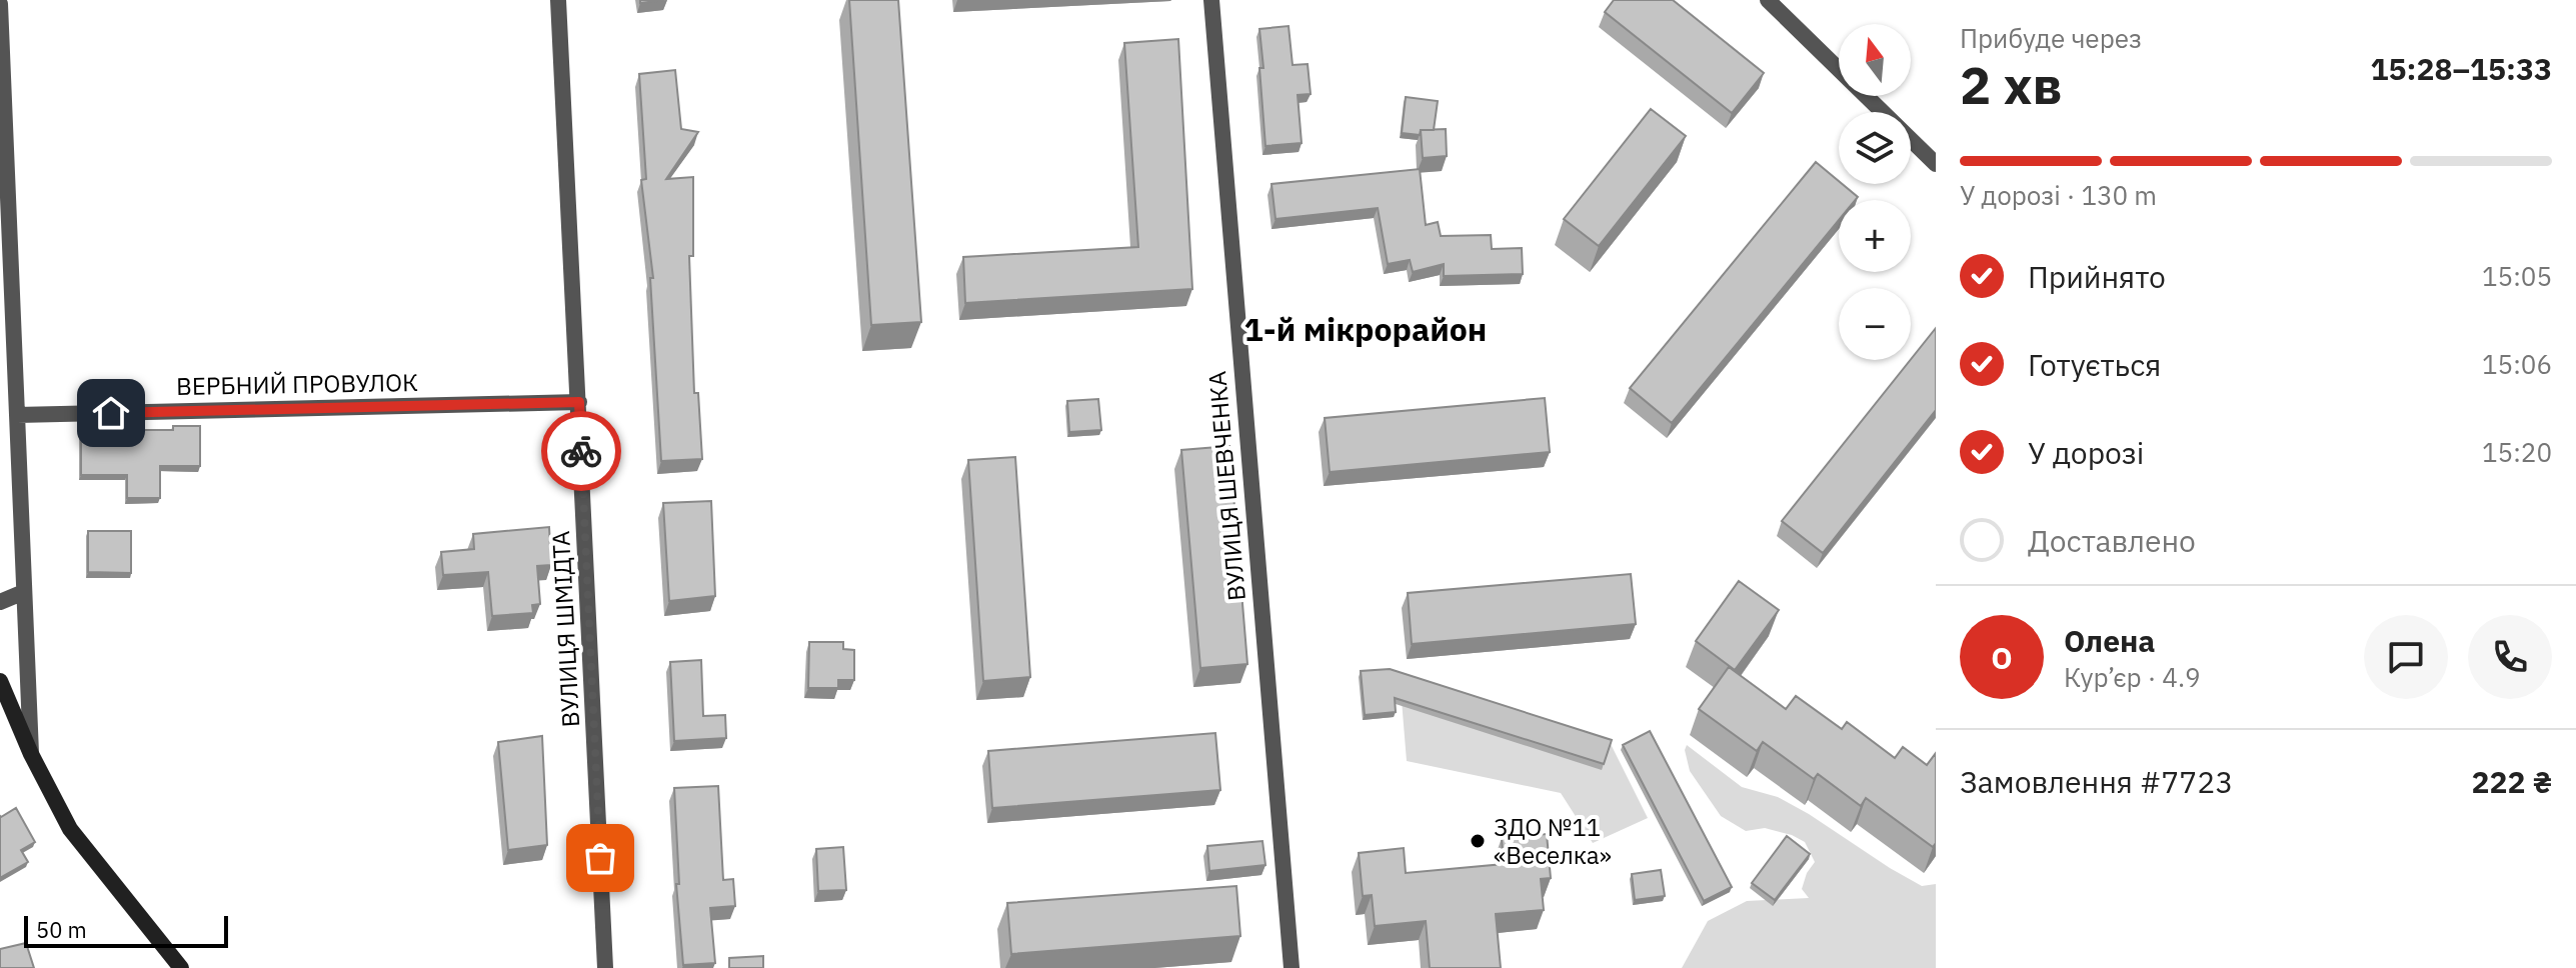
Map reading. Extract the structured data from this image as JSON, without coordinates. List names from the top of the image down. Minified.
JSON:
{"streets":{"street":["ВЕРБНИЙ ПРОВУЛОК","ВУЛИЦЯ ШЕВЧЕНКА","ВУЛИЦЯ ШМІДТА"]},"crossings":[["ВЕРБНИЙ ПРОВУЛОК","ВУЛИЦЯ ШМІДТА"]],"districts":["1-й мікрорайон"],"places":["ЗДО №11 «Веселка»"],"scale_bar":"50 m","north":"top","page":{"heading":["2 хв","Прибуде через","15:28–15:33"],"panel":["Олена","Кур’єр · 4.9","Замовлення #7723","222 ₴"],"map_buttons":["+","−"],"bar":"У дорозі · 130 m","list":[["Прийнято","15:05"],["Готується","15:06"],["У дорозі","15:20"],"Доставлено"],"round":"О","scale":"50 m"}}
